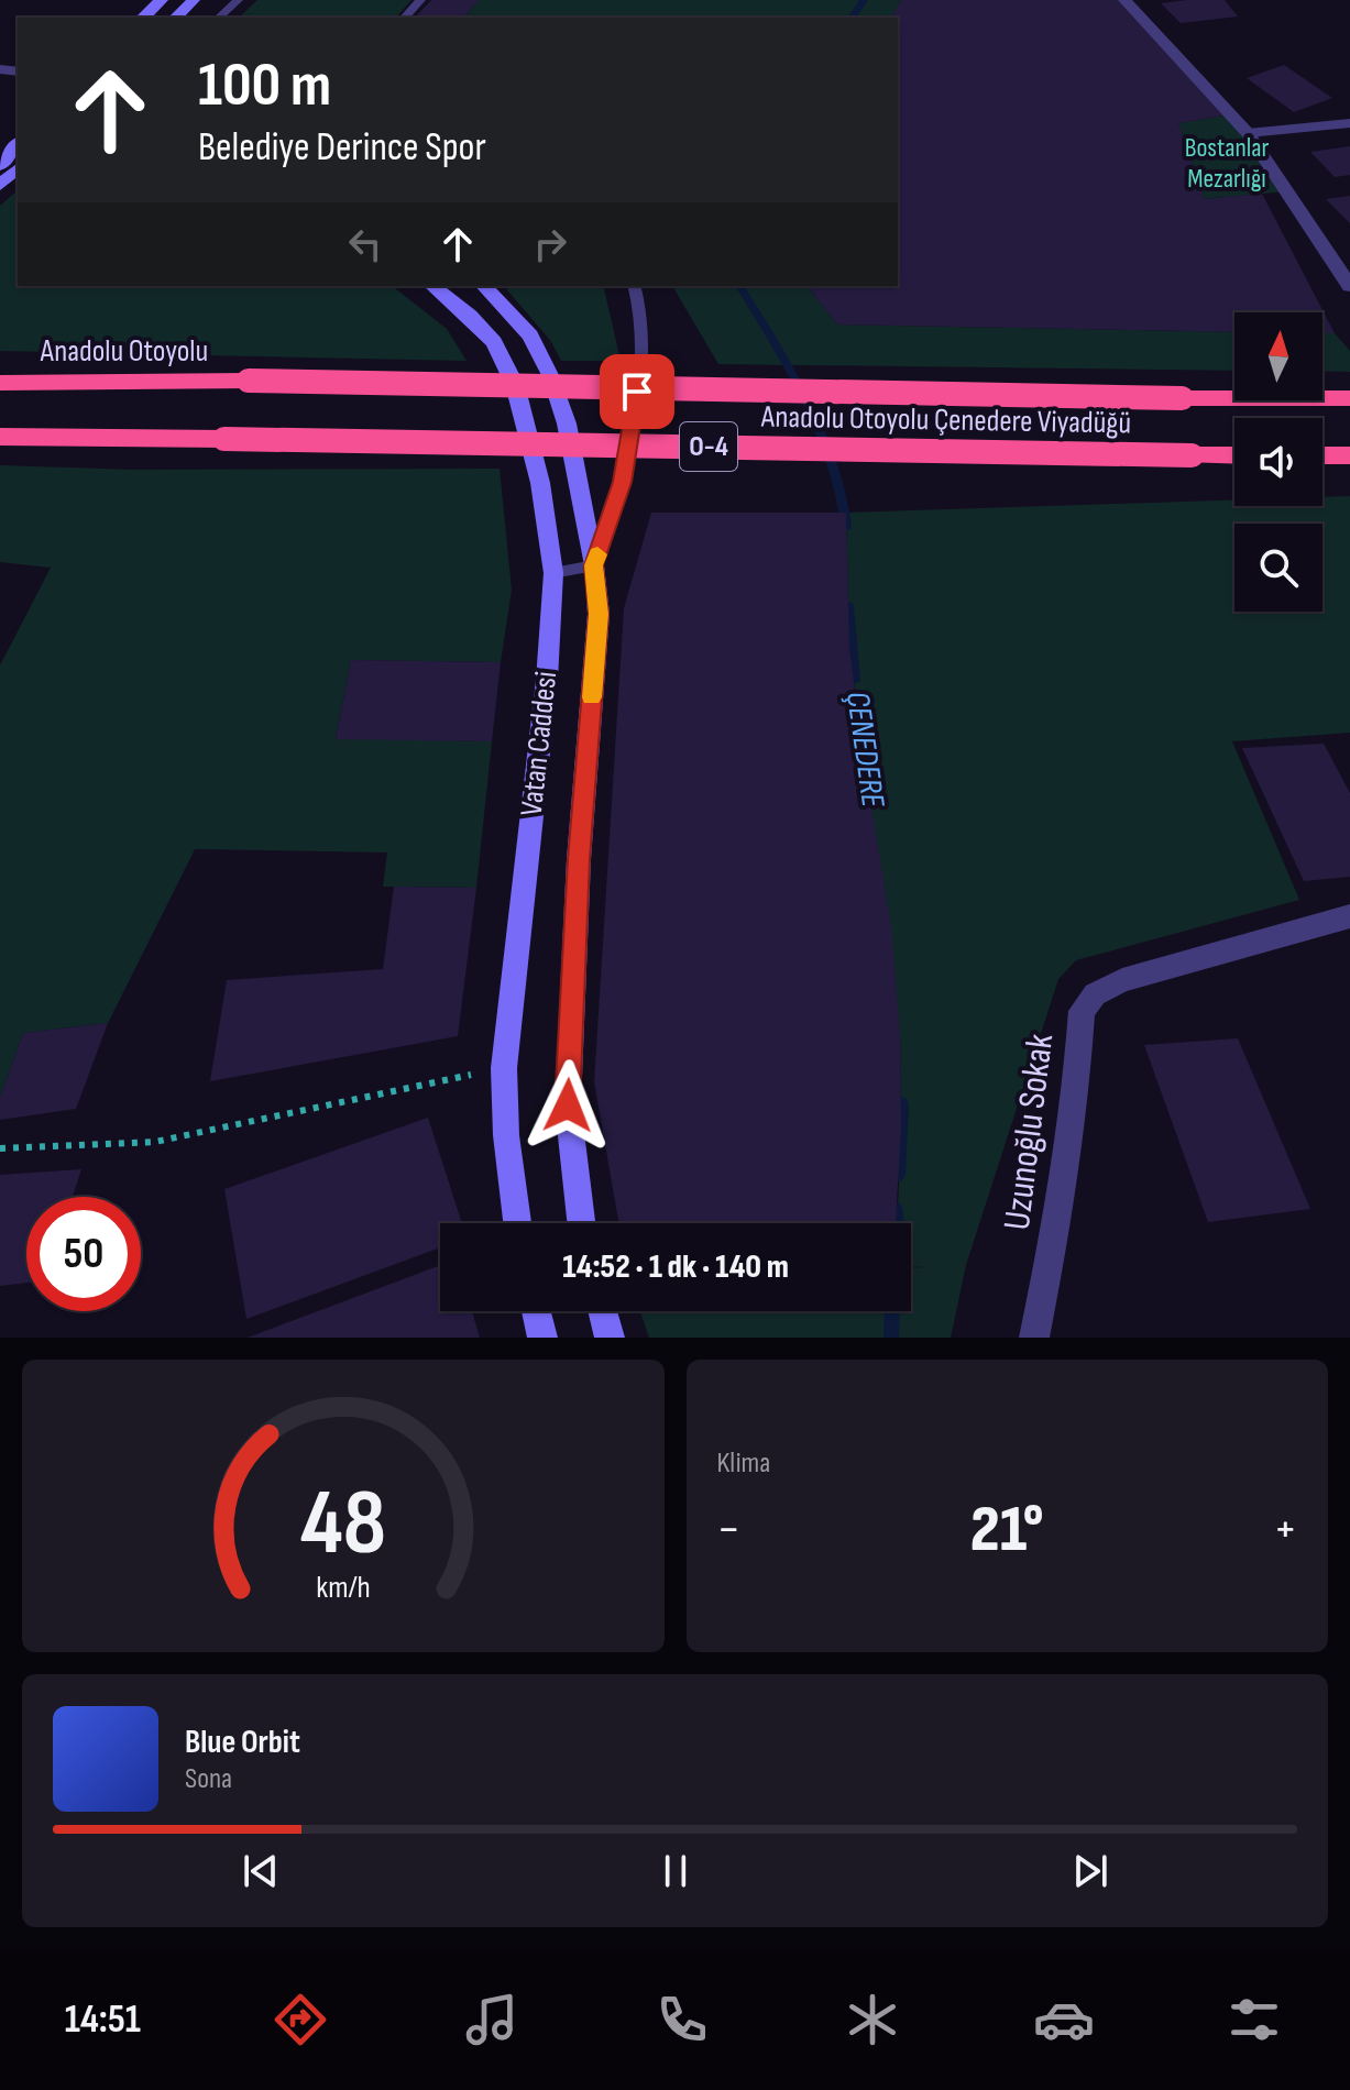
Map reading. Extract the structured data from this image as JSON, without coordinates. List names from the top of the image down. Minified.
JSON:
{"streets":{"highway":["Anadolu Otoyolu","Anadolu Otoyolu Çenedere Viyadüğü","O-4"],"main road":["Vatan Caddesi"],"street":["Uzunoğlu Sokak"]},"crossings":[["Anadolu Otoyolu","Anadolu Otoyolu Çenedere Viyadüğü"]],"water":["ÇENEDERE"],"parks":["Bostanlar Mezarlığı"],"north":"top","page":{"turn":["100 m","Belediye Derince Spor"],"limit":"50","trip":"14:52 · 1 dk · 140 m","tile":"Klima","heat":["−","21°","+"],"song":["Blue Orbit","Sona"],"tabs":"14:51","gauge":["48","km/h"]}}
